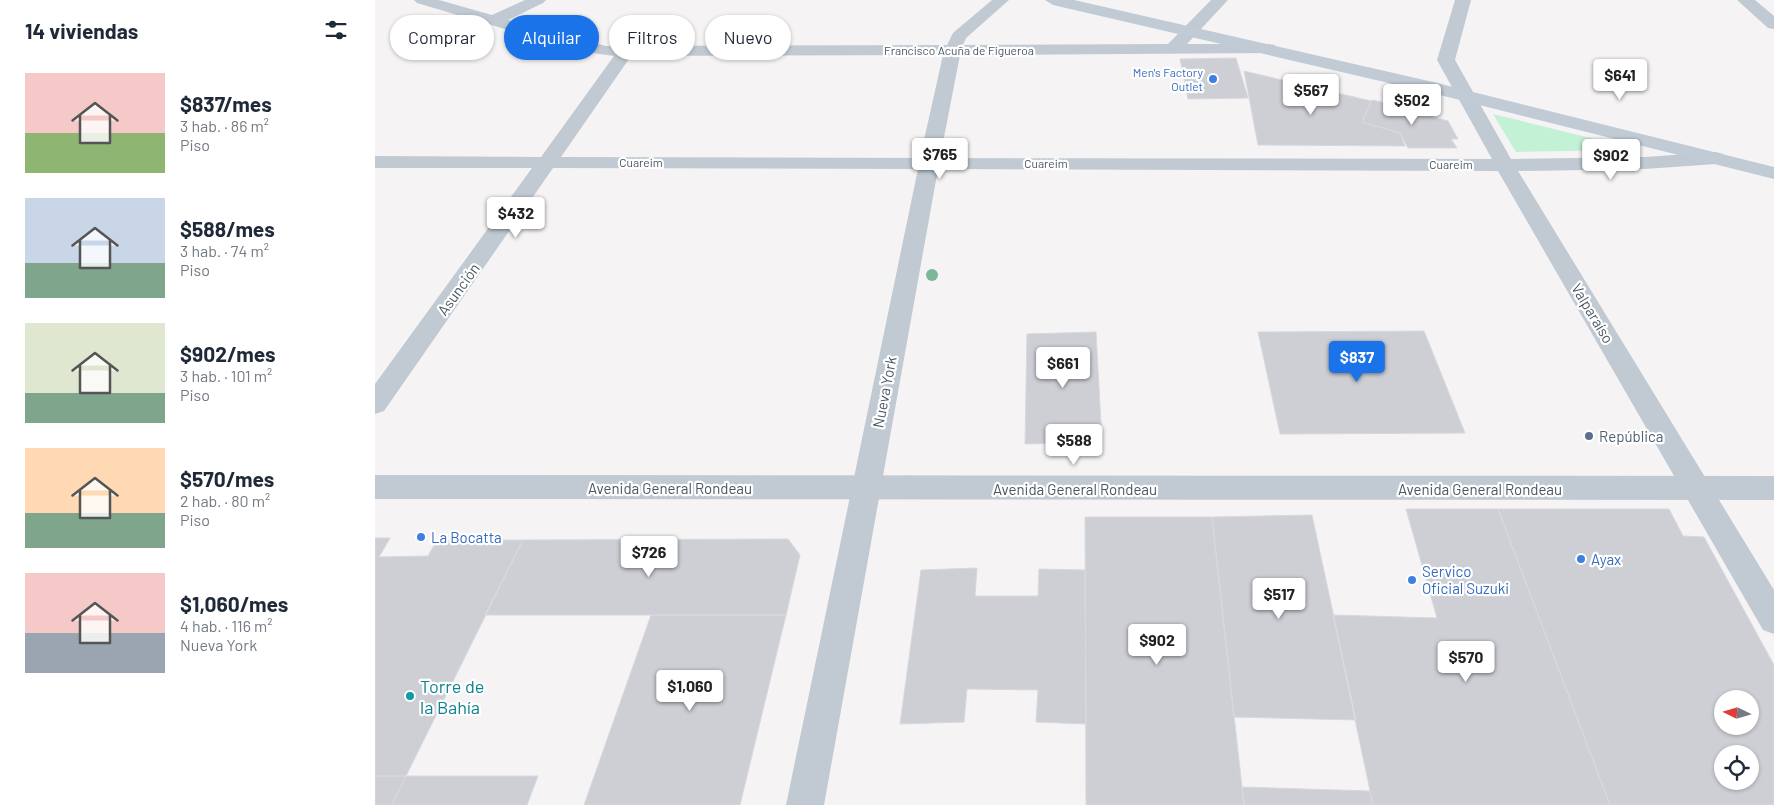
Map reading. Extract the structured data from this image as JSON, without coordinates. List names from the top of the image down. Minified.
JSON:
{"streets":{"street":["Francisco Acuña de Figueroa","Cuareim","Asunción","Valparaíso","Nueva York","Avenida General Rondeau"]},"crossings":[["Francisco Acuña de Figueroa","Nueva York"],["Cuareim","Asunción"],["Cuareim","Valparaíso"],["Cuareim","Nueva York"],["Valparaíso","Avenida General Rondeau"],["Nueva York","Avenida General Rondeau"]],"places":["Men's Factory Outlet","República","La Bocatta","Ayax","Servico Oficial Suzuki","Torre de la Bahía"],"north":"left","page":{"heading":"14 viviendas","chip":["Comprar","Alquilar","Filtros","Nuevo"],"price":["$641","$567","$502","$765","$902","$432","$837","$661","$588","$726","$517","$902","$570","$1,060"],"list":[{"name":"$837/mes","note":"3 hab. · 86 m² · Piso"},{"name":"$588/mes","note":"3 hab. · 74 m² · Piso"},{"name":"$902/mes","note":"3 hab. · 101 m² · Piso"},{"name":"$570/mes","note":"2 hab. · 80 m² · Piso"},{"name":"$1,060/mes","note":"4 hab. · 116 m² · Nueva York"}]}}
